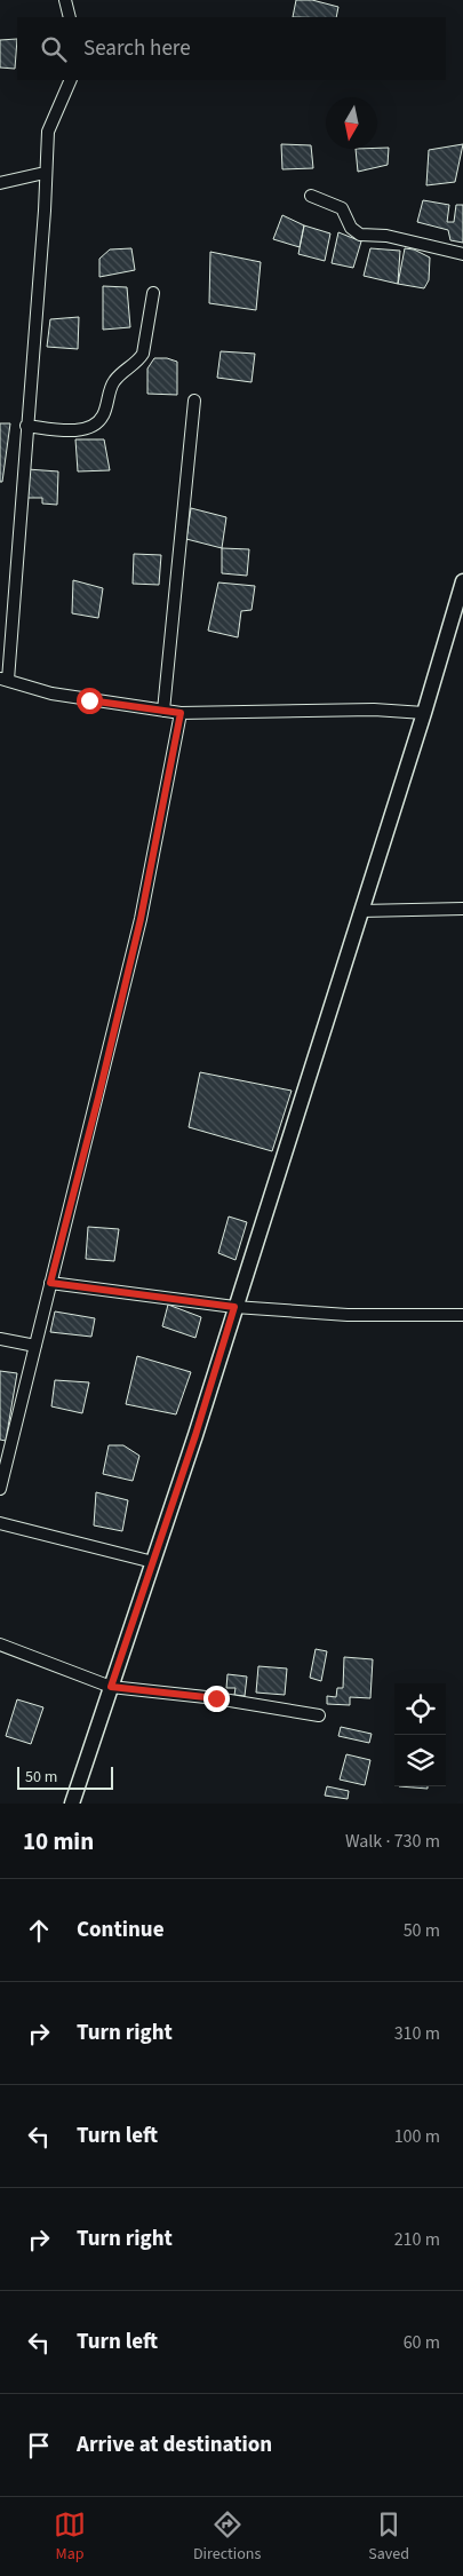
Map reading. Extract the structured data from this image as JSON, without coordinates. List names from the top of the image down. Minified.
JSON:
{"scale_bar":"50 m","north":"bottom","page":{"search":"Search here","scale":"50 m","heading":["10 min","Walk · 730 m"],"list":[["Continue","50 m"],["Turn right","310 m"],["Turn left","100 m"],["Turn right","210 m"],["Turn left","60 m"],"Arrive at destination"],"nav":["Map","Directions","Saved"]}}
